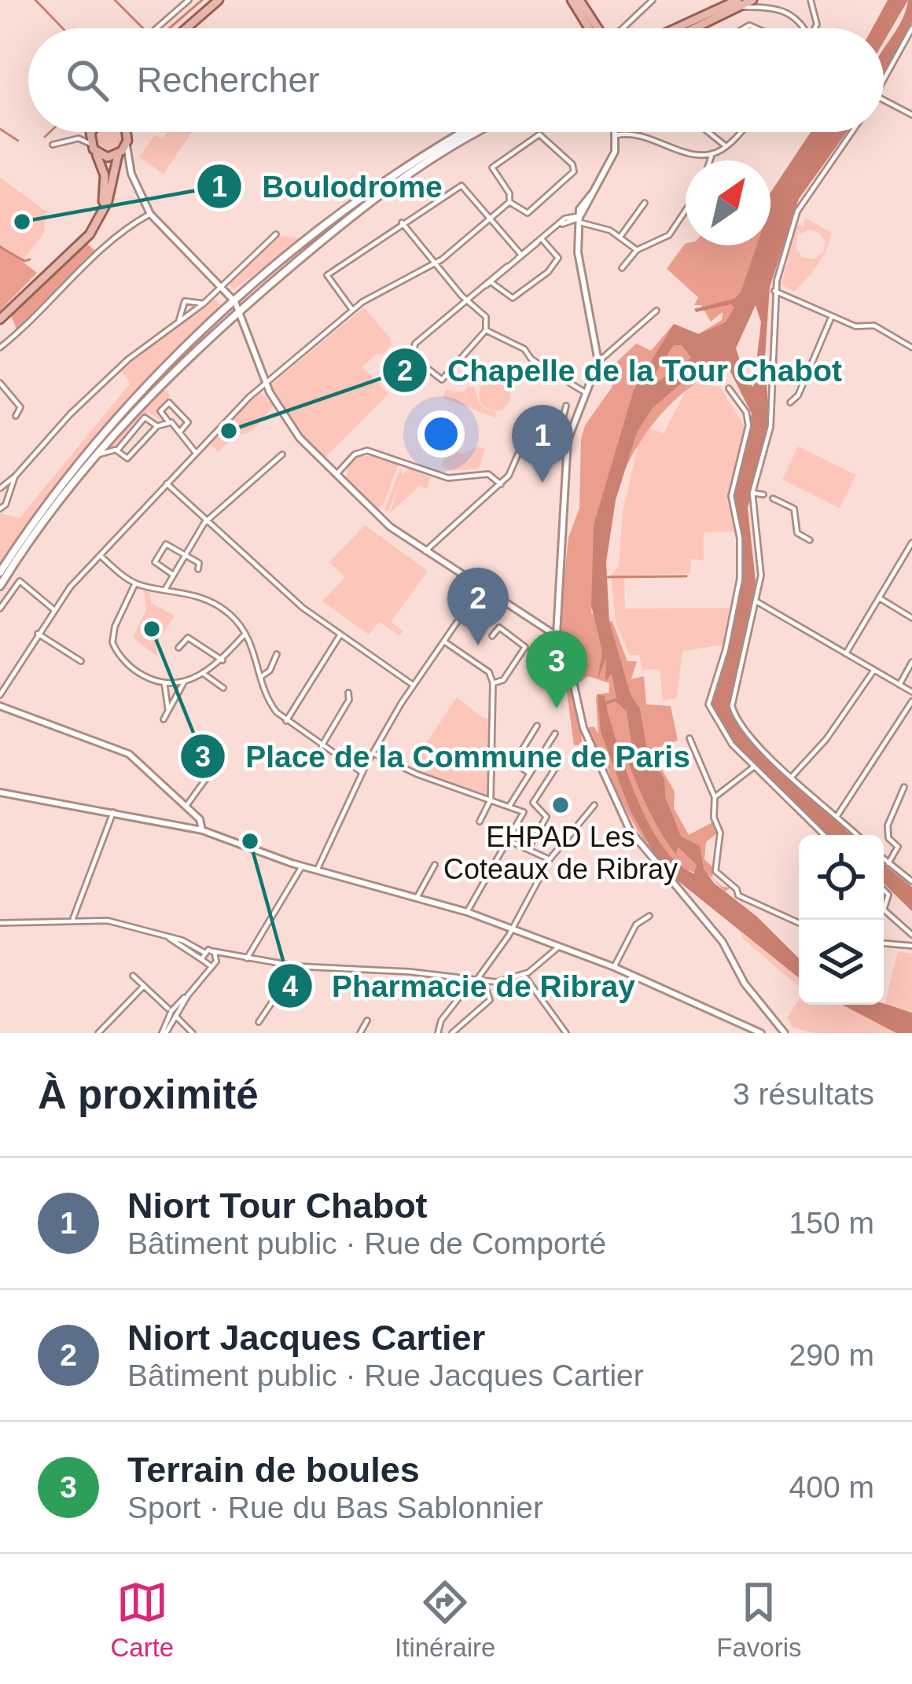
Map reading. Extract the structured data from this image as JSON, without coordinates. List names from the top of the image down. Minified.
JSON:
{"places":["Boulodrome","Chapelle de la Tour Chabot","Place de la Commune de Paris","EHPAD Les Coteaux de Ribray","Pharmacie de Ribray"],"north":"top right","page":{"search":"Rechercher","pins":["1","2","3"],"heading":["À proximité","3 résultats"],"list":[{"mark":"1","name":"Niort Tour Chabot","note":"Bâtiment public · Rue de Comporté","value":"150 m"},{"mark":"2","name":"Niort Jacques Cartier","note":"Bâtiment public · Rue Jacques Cartier","value":"290 m"},{"mark":"3","name":"Terrain de boules","note":"Sport · Rue du Bas Sablonnier","value":"400 m"}],"nav":["Carte","Itinéraire","Favoris"]}}
